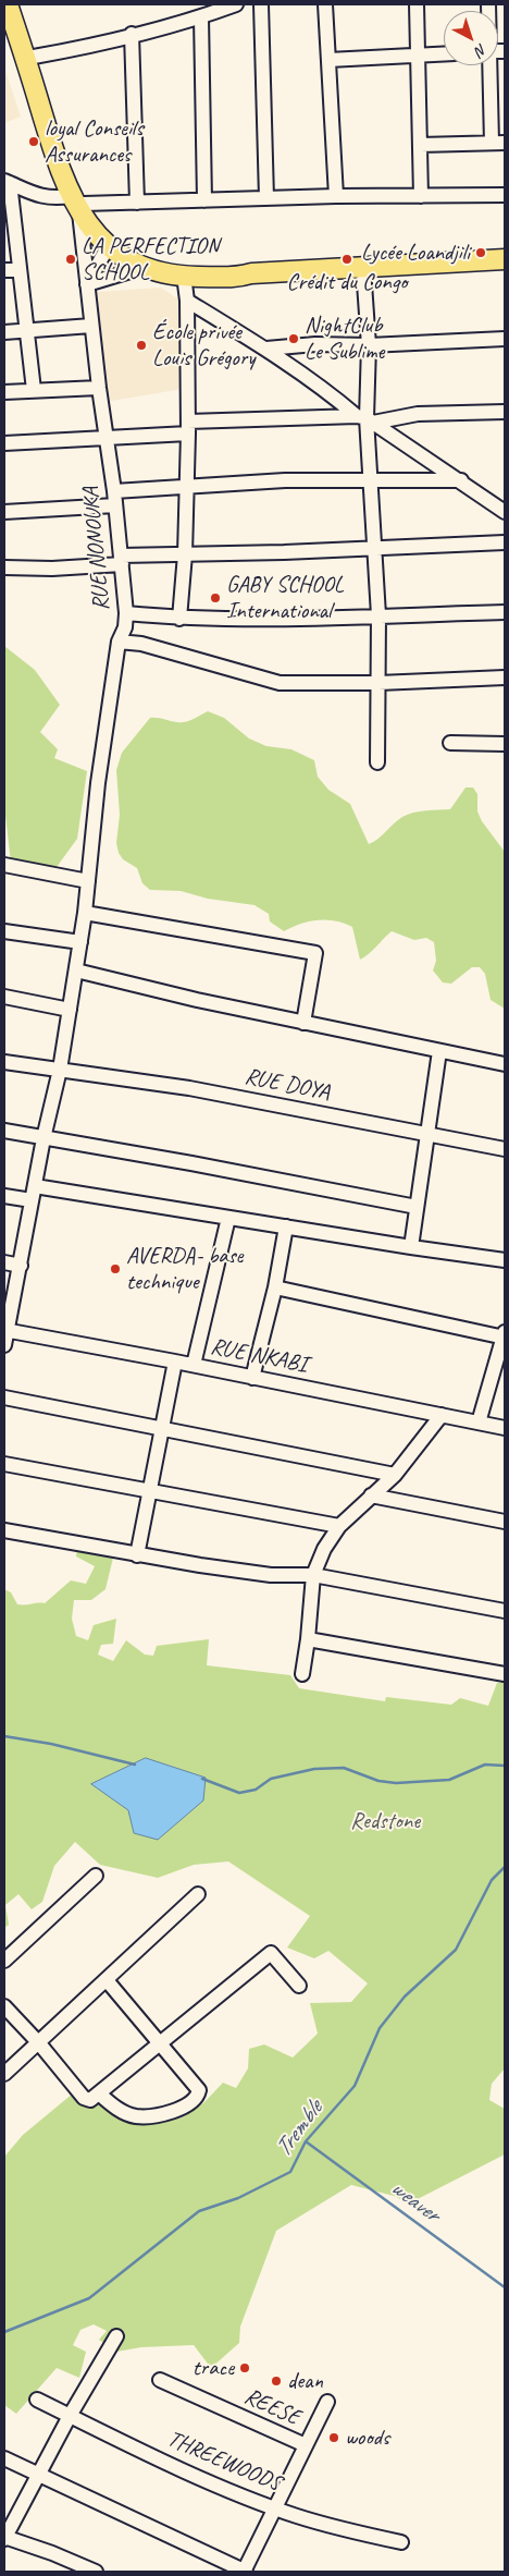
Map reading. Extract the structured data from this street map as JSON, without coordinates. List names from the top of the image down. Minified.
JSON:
{"streets":{"street":["RUE NONOUKA","RUE DOYA","RUE NKABI","REESE","THREEWOODS"]},"crossings":[["RUE NONOUKA","RUE DOYA"],["RUE NONOUKA","RUE NKABI"]],"water":["Tremble","weaver"],"parks":["Redstone"],"places":["loyal Conseils Assurances","Lycée Loandjili","LA PERFECTION SCHOOL","Crédit du Congo","NightClub Le Sublime","École privée Louis Grégory","GABY SCHOOL International","AVERDA- base technique","trace","dean","woods"],"north":"bottom right"}
